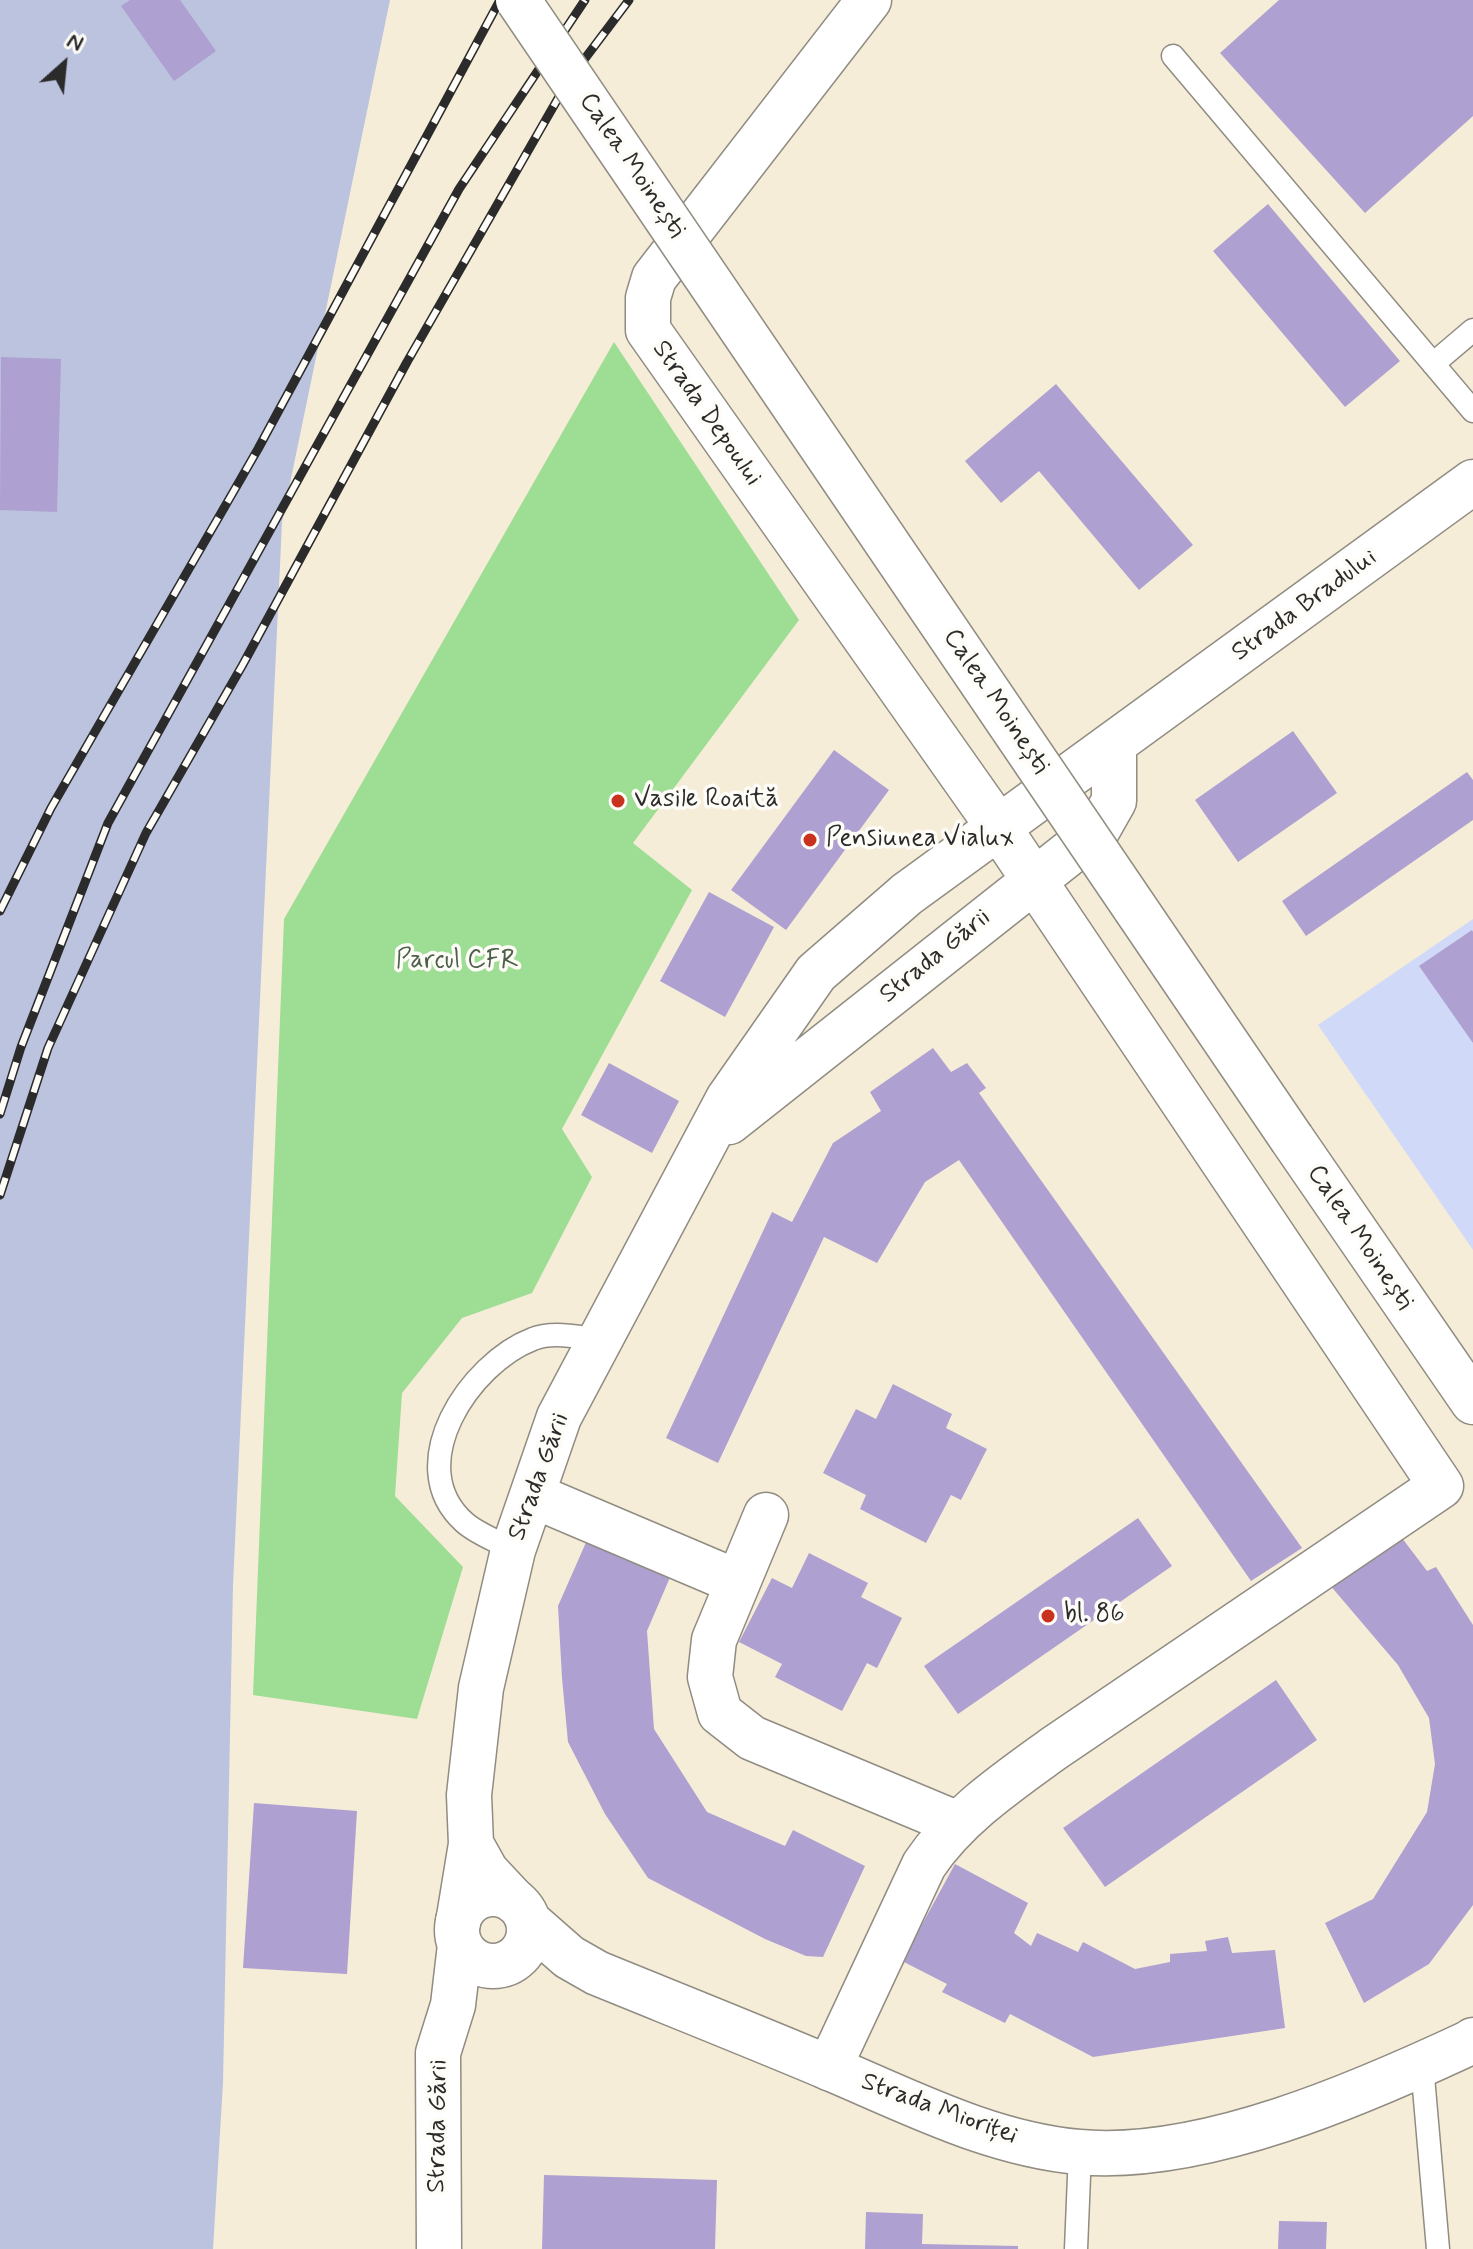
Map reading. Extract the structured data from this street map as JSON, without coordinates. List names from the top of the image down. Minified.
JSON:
{"streets":{"street":["Calea Moinești","Strada Depoului","Strada Bradului","Strada Gării","Strada Mioriței"]},"crossings":[["Strada Depoului","Strada Gării"],["Strada Bradului","Strada Gării"],["Strada Gării","Strada Mioriței"]],"parks":["Parcul CFR"],"places":["Vasile Roaită","Pensiunea Vialux","bl. 86"],"north":"top right"}
